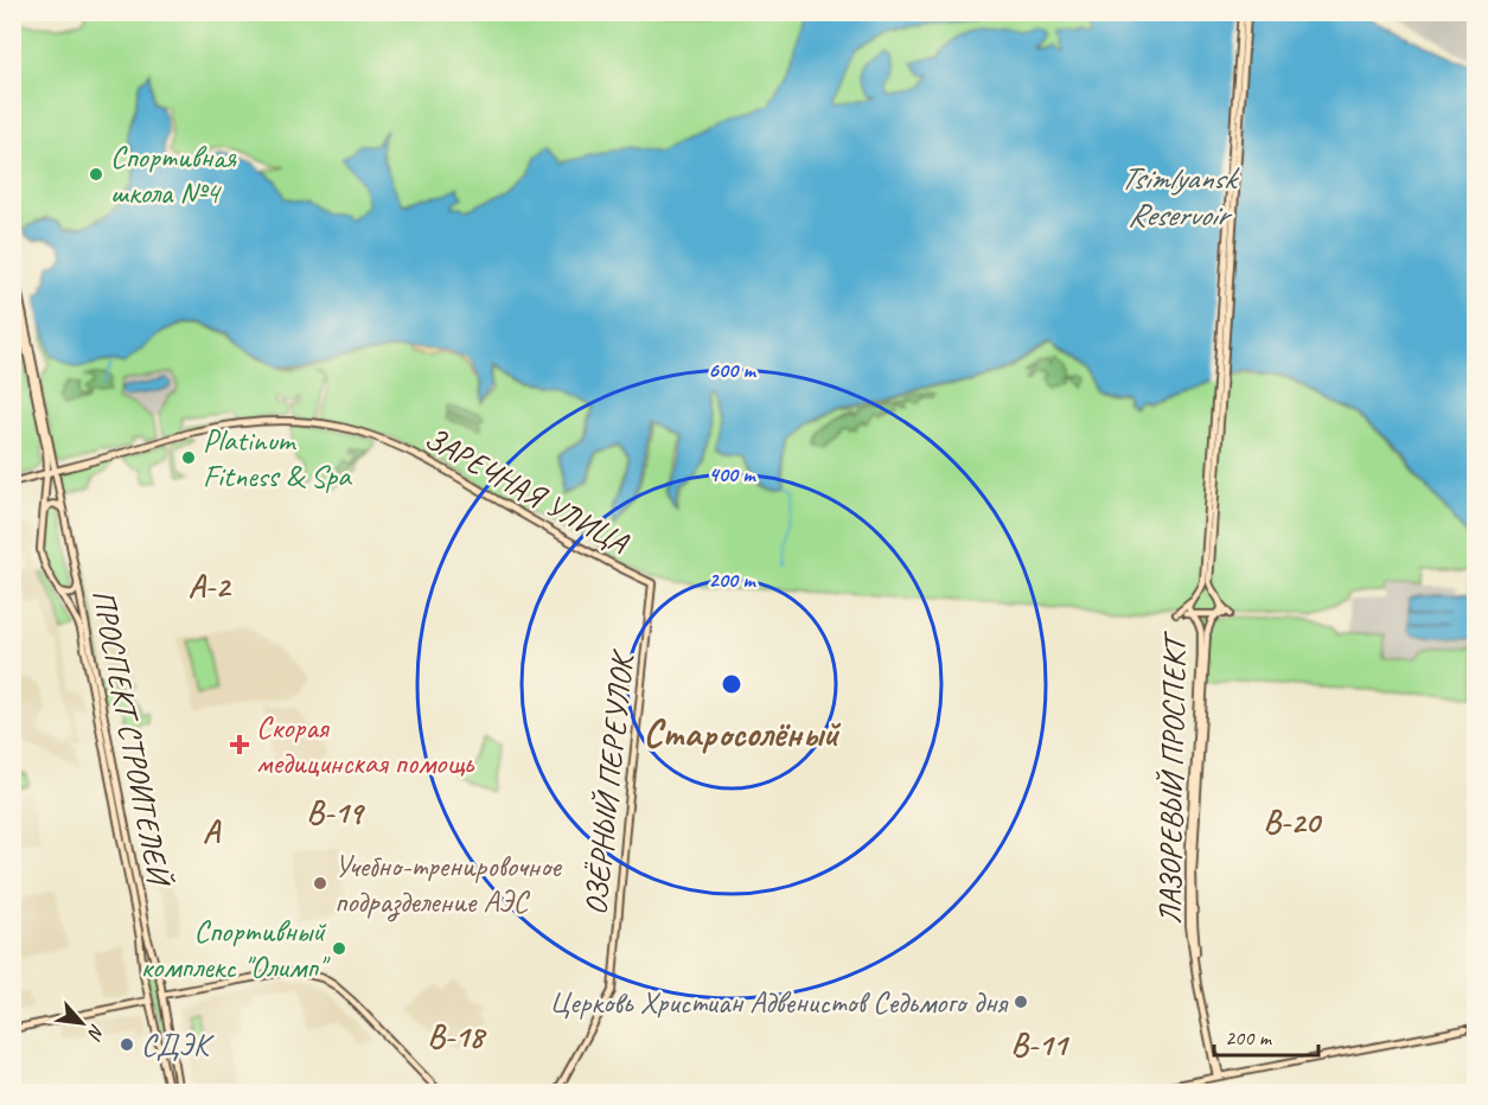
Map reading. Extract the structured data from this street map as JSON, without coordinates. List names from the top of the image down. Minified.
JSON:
{"streets":{"street":["ЗАРЕЧНАЯ УЛИЦА","ПРОСПЕКТ СТРОИТЕЛЕЙ","ЛАЗОРЕВЫЙ ПРОСПЕКТ","ОЗЁРНЫЙ ПЕРЕУЛОК"]},"crossings":[["ЗАРЕЧНАЯ УЛИЦА","ПРОСПЕКТ СТРОИТЕЛЕЙ"],["ЗАРЕЧНАЯ УЛИЦА","ОЗЁРНЫЙ ПЕРЕУЛОК"]],"districts":["А-2","Староcолёный","В-19","В-20","А","В-18","В-11"],"water":["Tsimlyansk Reservoir"],"places":{"other":["Спортивная школа №4","Platinum Fitness & Spa","Учебно-тренировочное подразделение АЭС","Спортивный комплекс \"Олимп\"","Церковь Христиан Адвенистов Седьмого дня","СДЭК"],"health":["Скорая медицинская помощь"]},"scale_bar":"200 m","north":"bottom right","rings":["600 m","400 m","200 m"]}
